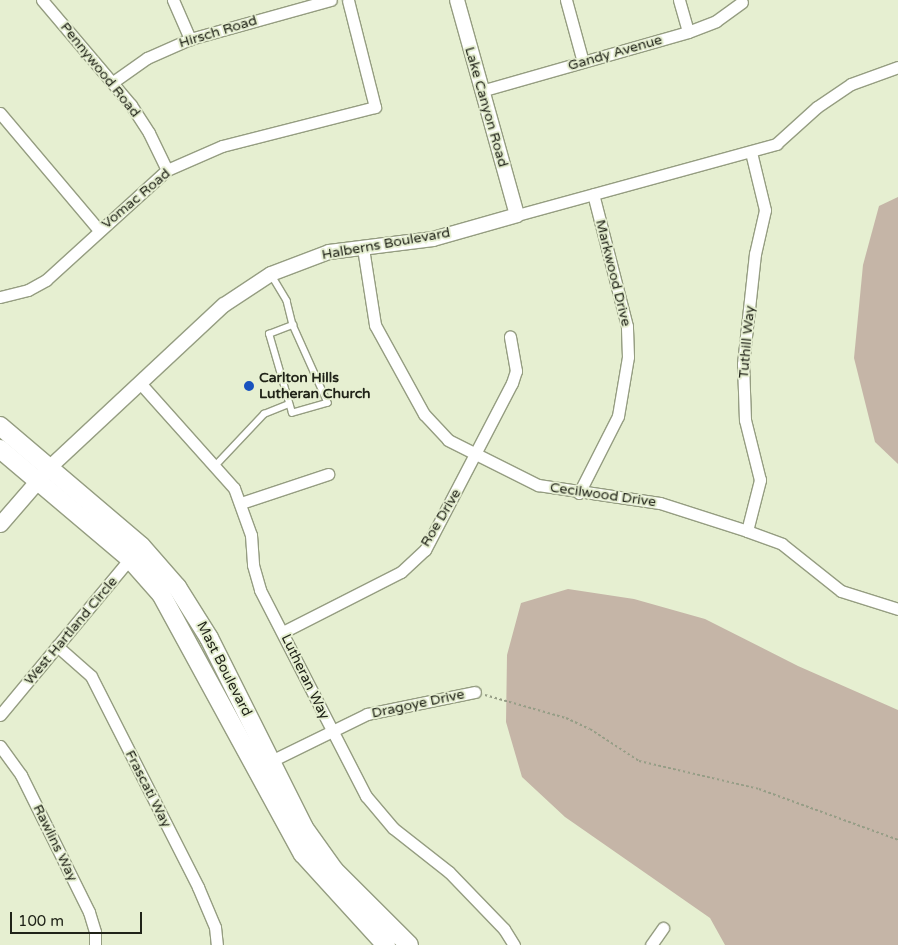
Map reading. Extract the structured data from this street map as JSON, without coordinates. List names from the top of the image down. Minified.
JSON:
{"streets":{"main road":["Halberns Boulevard","Mast Boulevard"],"street":["Hirsch Road","Gandy Avenue","Pennywood Road","Lake Canyon Road","Vomac Road","Markwood Drive","Tuthill Way","Cecilwood Drive","Roe Drive","West Hartland Circle","Lutheran Way","Dragoye Drive","Frascati Way","Rawlins Way"]},"crossings":[["Hirsch Road","Pennywood Road"],["Gandy Avenue","Lake Canyon Road"],["Pennywood Road","Vomac Road"],["Lake Canyon Road","Halberns Boulevard"],["Halberns Boulevard","Markwood Drive"],["Halberns Boulevard","Tuthill Way"],["Halberns Boulevard","Cecilwood Drive"],["Halberns Boulevard","Mast Boulevard"],["Halberns Boulevard","Lutheran Way"],["Markwood Drive","Cecilwood Drive"],["Tuthill Way","Cecilwood Drive"],["Cecilwood Drive","Roe Drive"],["Roe Drive","Lutheran Way"],["West Hartland Circle","Mast Boulevard"],["West Hartland Circle","Frascati Way"],["Mast Boulevard","Dragoye Drive"],["Lutheran Way","Dragoye Drive"]],"places":["Carlton Hills Lutheran Church"],"scale_bar":"100 m"}
